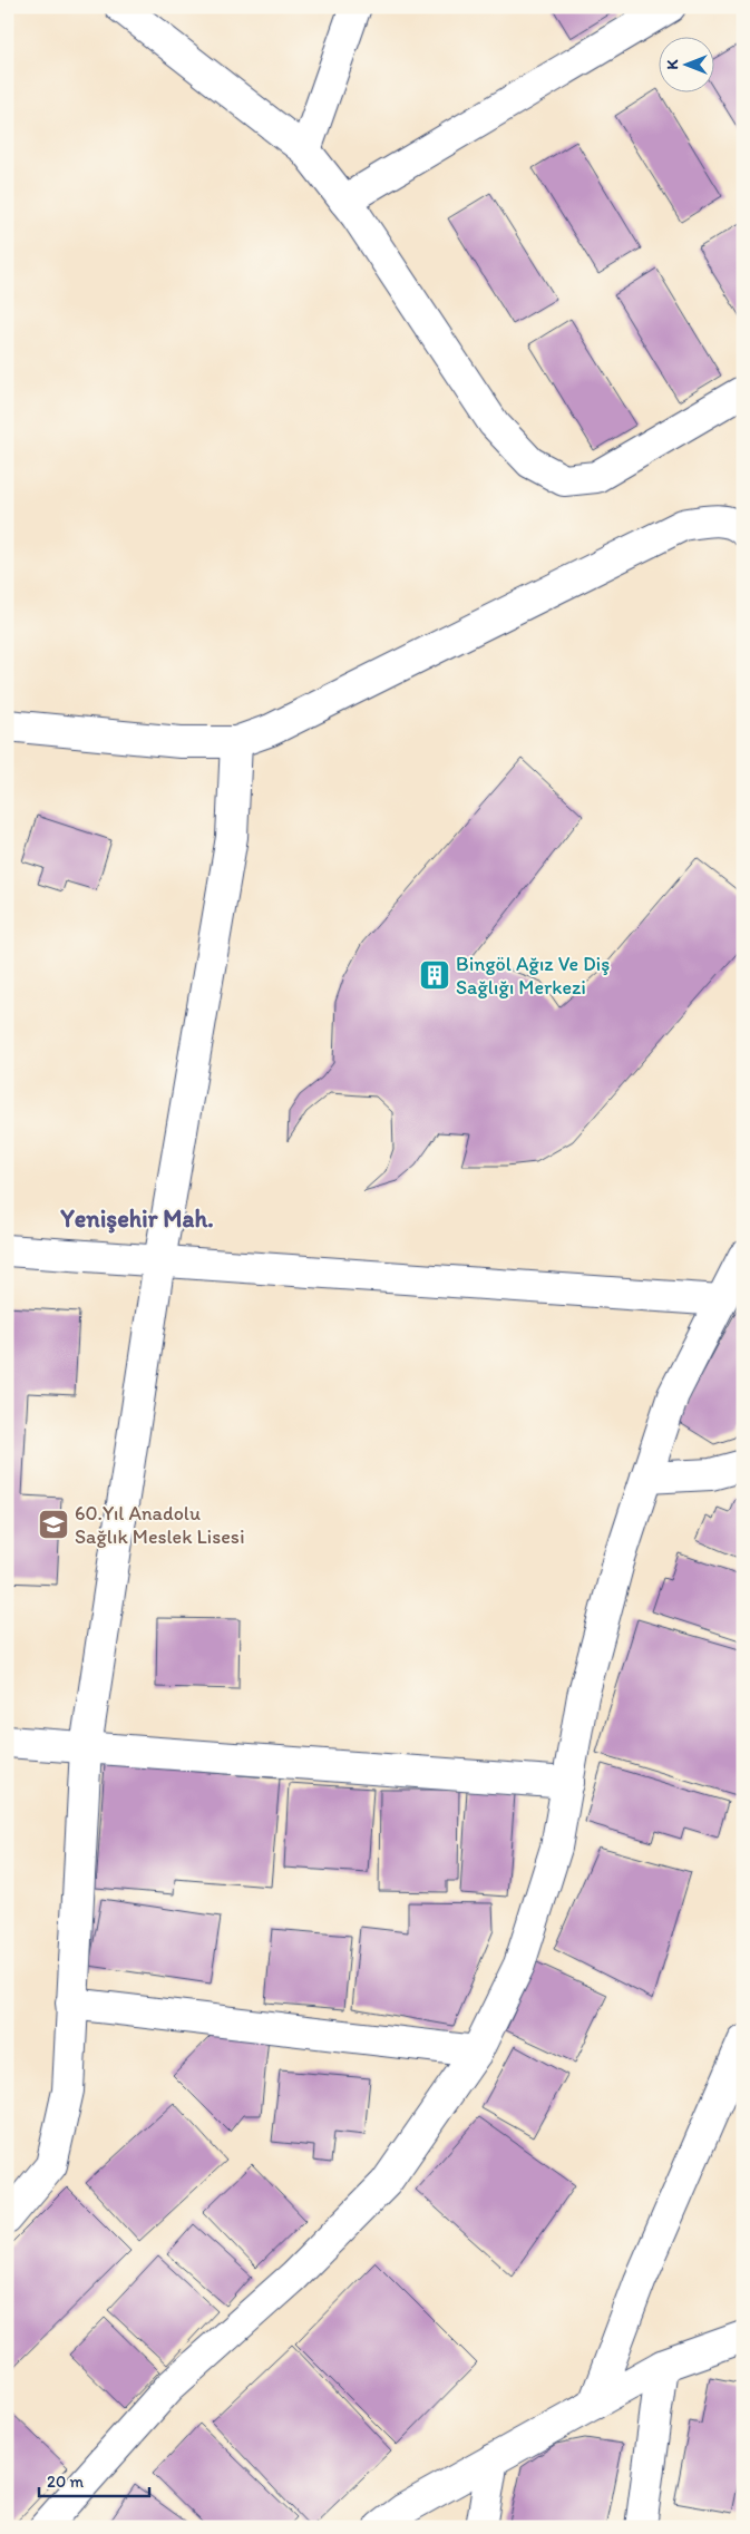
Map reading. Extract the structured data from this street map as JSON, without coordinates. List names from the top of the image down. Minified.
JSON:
{"districts":["Yenişehir Mah."],"places":{"building":["Bingöl Ağız Ve Diş Sağlığı Merkezi"],"school or university":["60.Yıl Anadolu Sağlık Meslek Lisesi"]},"scale_bar":"20 m","north":"left"}
